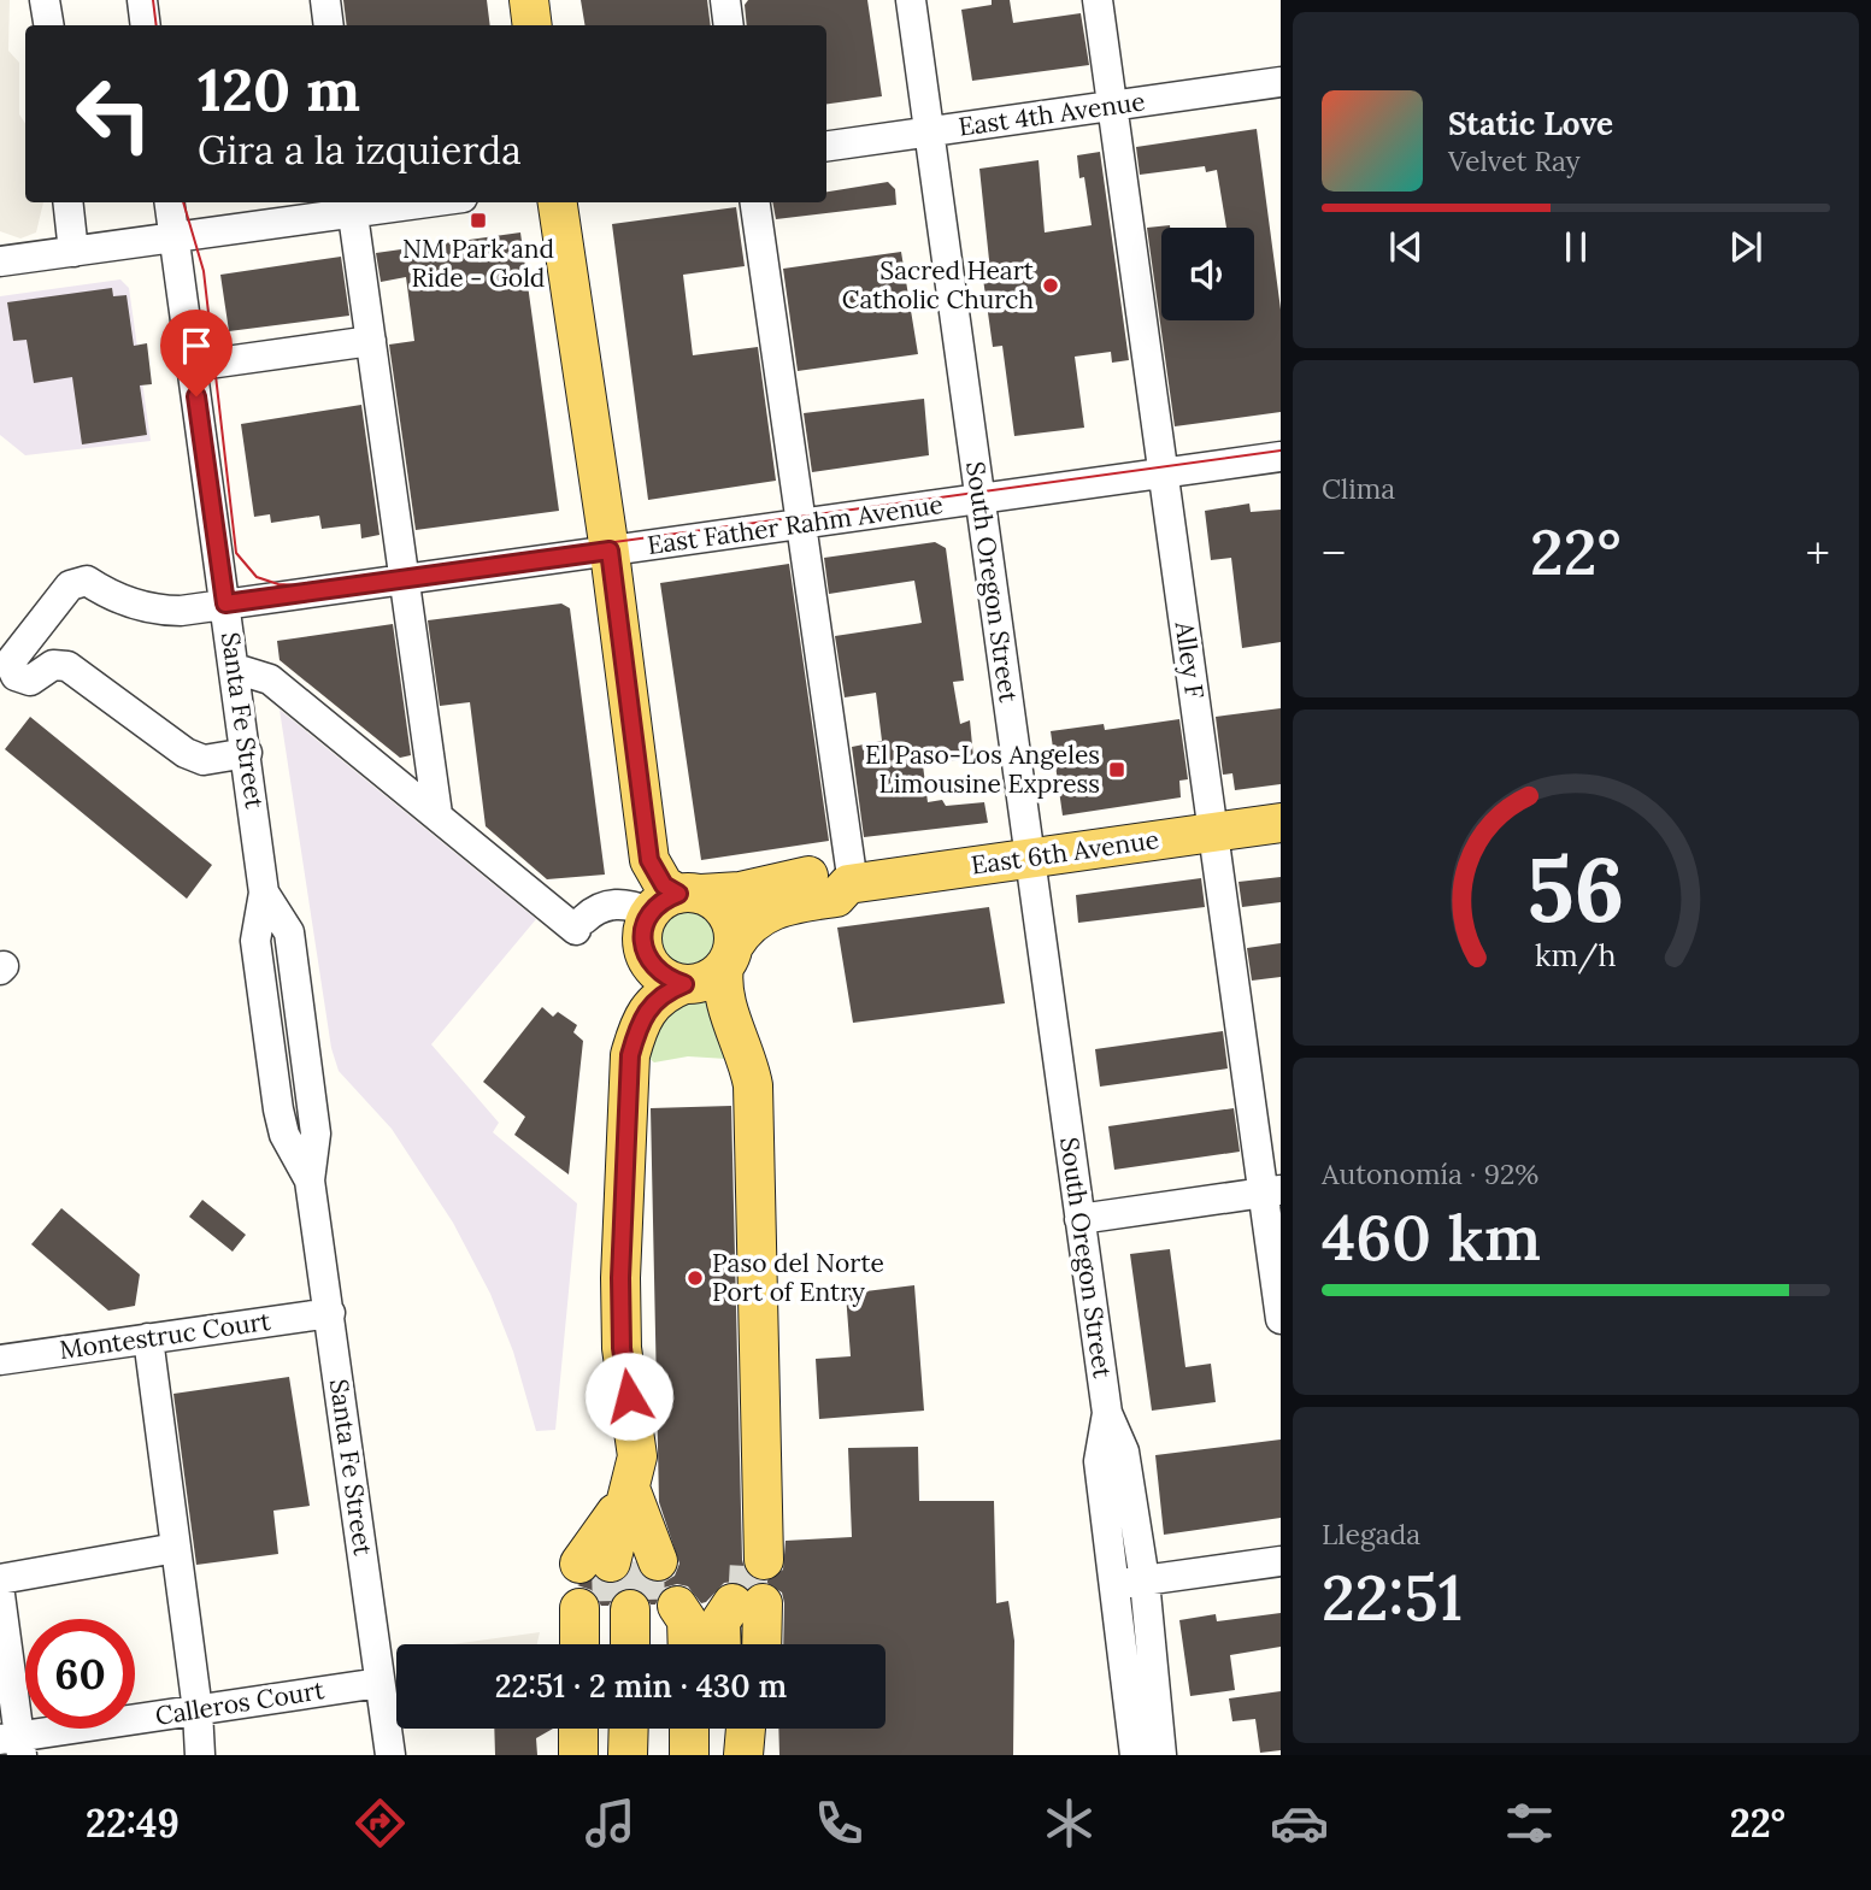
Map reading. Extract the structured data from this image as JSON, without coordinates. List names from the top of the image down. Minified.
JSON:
{"streets":{"main road":["East 6th Avenue"],"street":["East 4th Avenue","East Father Rahm Avenue","South Oregon Street","Alley F","Santa Fe Street","Montestruc Court","Calleros Court"]},"crossings":[["East 4th Avenue","South Oregon Street"],["East 4th Avenue","Alley F"],["East Father Rahm Avenue","South Oregon Street"],["East Father Rahm Avenue","Alley F"],["East Father Rahm Avenue","Santa Fe Street"],["South Oregon Street","East 6th Avenue"],["Alley F","East 6th Avenue"],["Santa Fe Street","Montestruc Court"],["Santa Fe Street","Calleros Court"]],"places":{"transit":["NM Park and Ride - Gold","El Paso-Los Angeles Limousine Express"],"other":["Sacred Heart Catholic Church","Paso del Norte Port of Entry"]},"page":{"turn":["120 m","Gira a la izquierda"],"song":["Static Love","Velvet Ray"],"tile":["Clima",["Autonomía · 92%","460 km"],["Llegada","22:51"]],"heat":["−","22°","+"],"limit":"60","trip":"22:51 · 2 min · 430 m","tabs":["22:49","22°"],"gauge":["56","km/h"]}}
